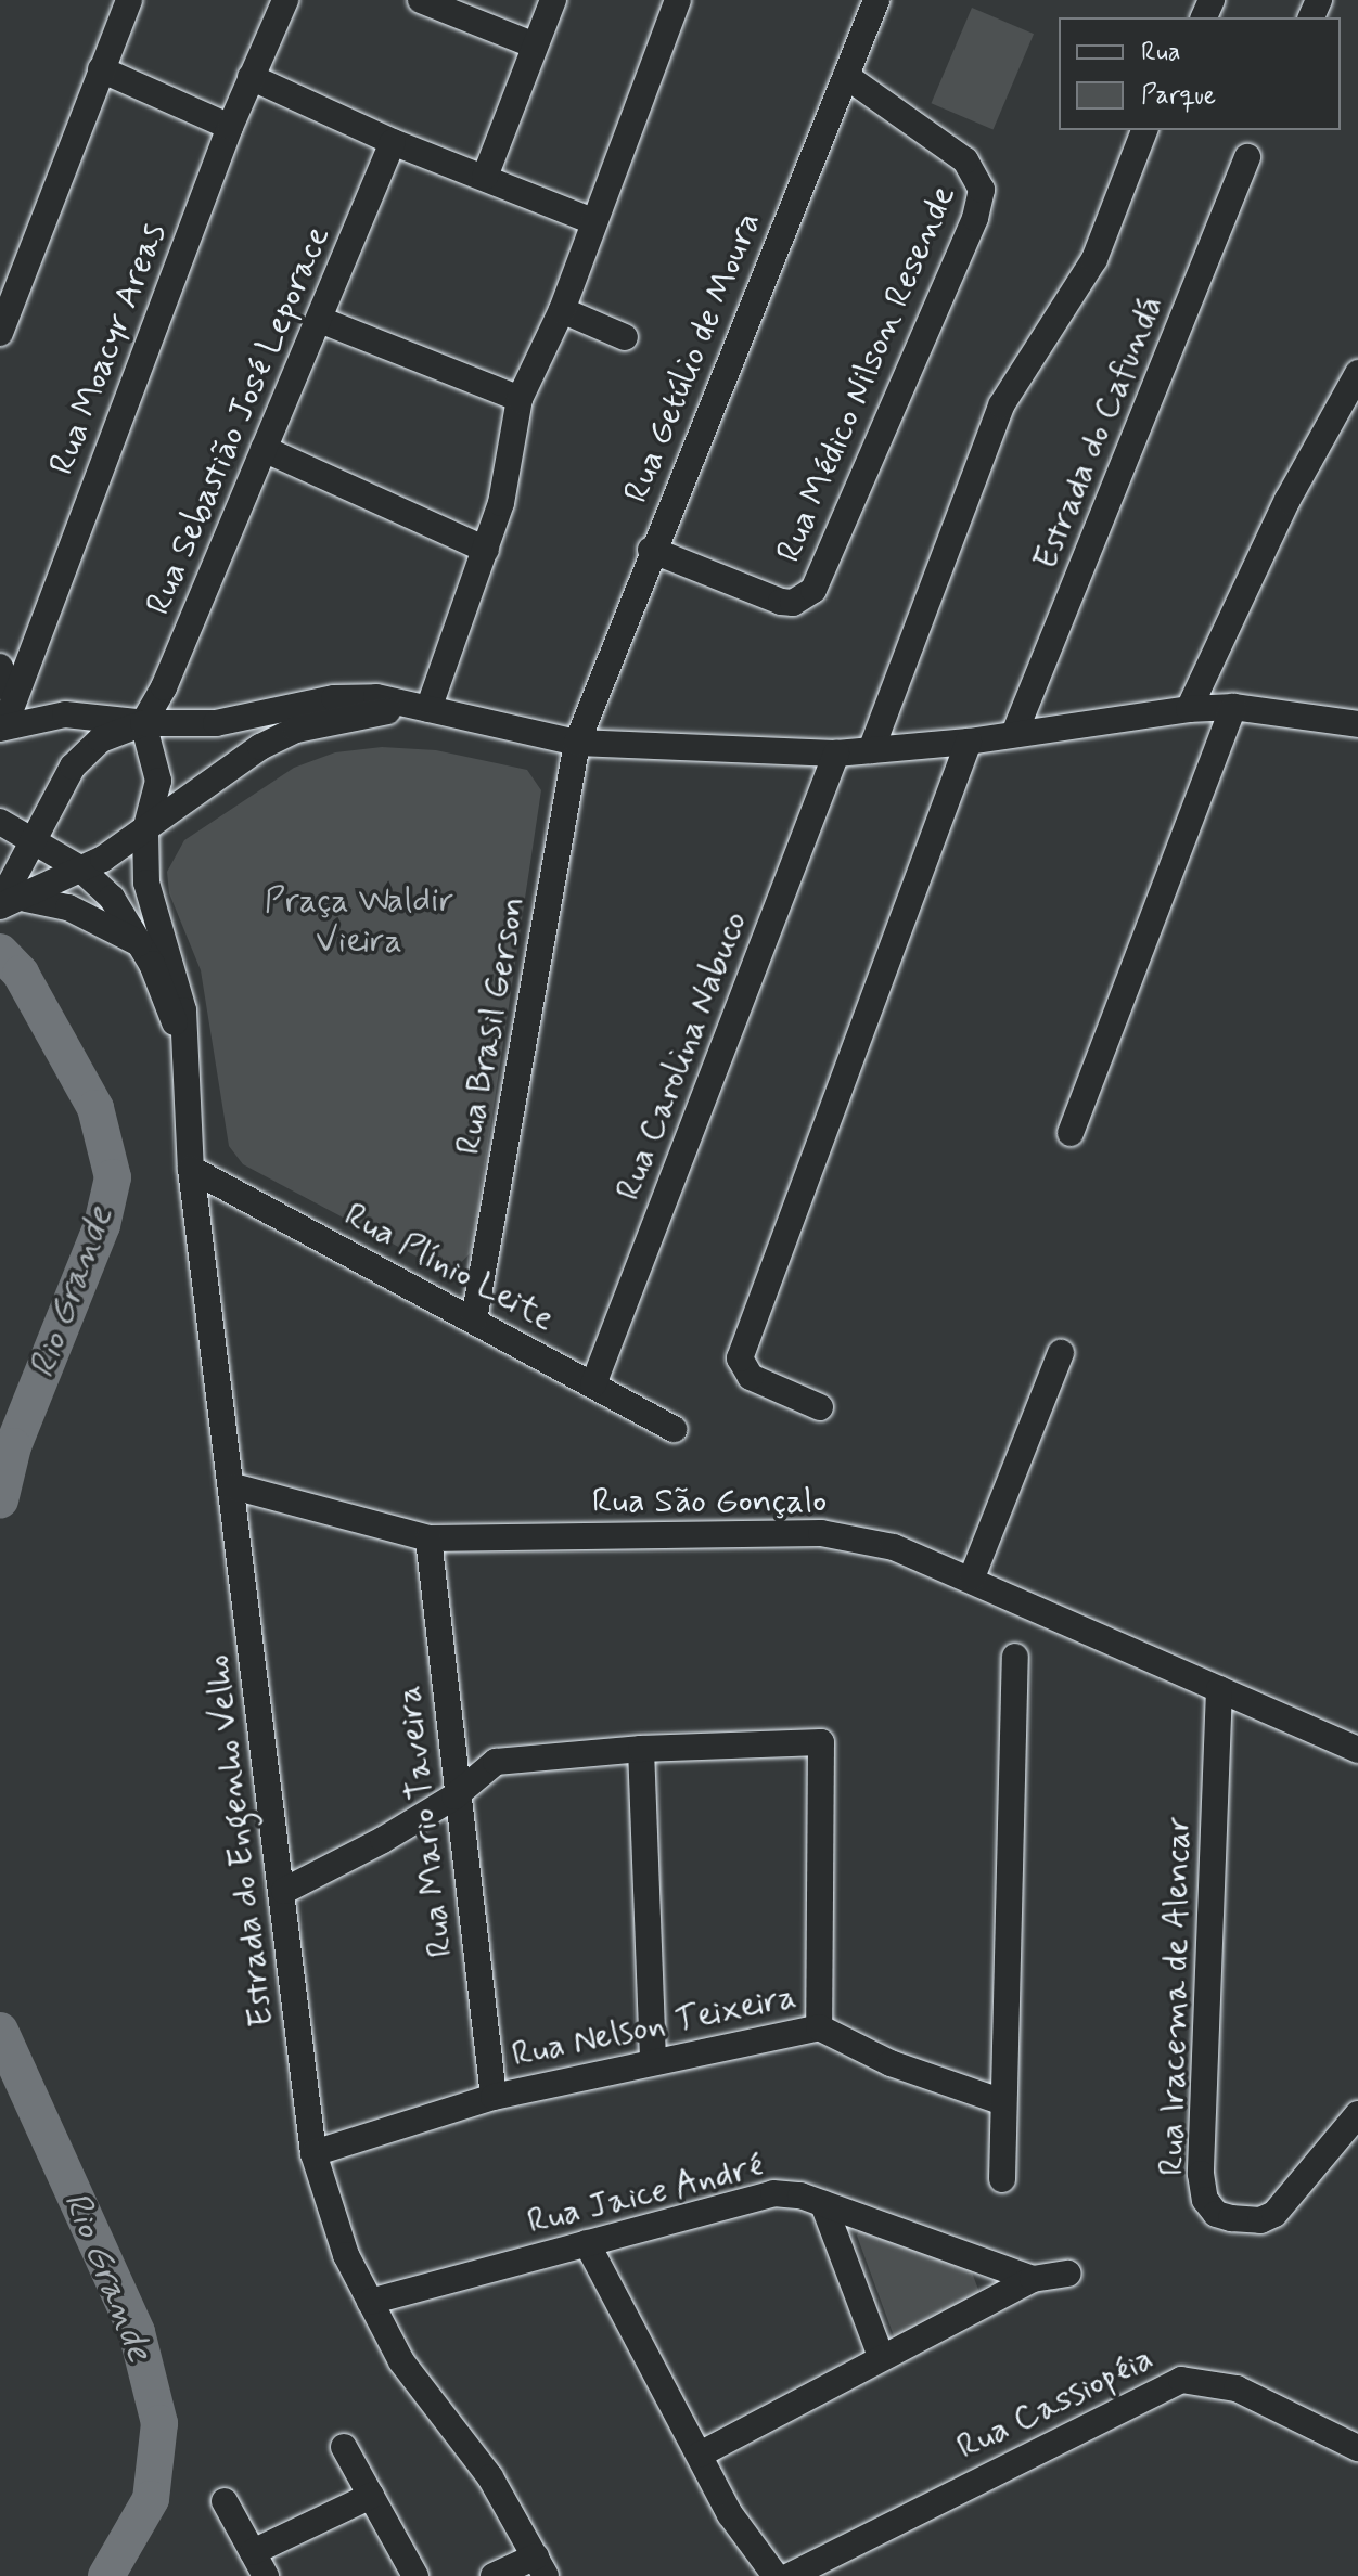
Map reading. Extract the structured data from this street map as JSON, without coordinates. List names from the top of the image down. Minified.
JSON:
{"streets":{"street":["Rua Moacyr Areas","Rua Getúlio de Moura","Rua Médico Nilson Resende","Rua Sebastião José Leporace","Estrada do Cafundá","Rua Brasil Gerson","Rua Carolina Nabuco","Rua Plínio Leite","Rua São Gonçalo","Rua Mario Taveira","Estrada do Engenho Velho","Rua Iracema de Alencar","Rua Nelson Teixeira","Rua Jaice André","Rua Cassiopéia"]},"crossings":[["Rua Getúlio de Moura","Rua Médico Nilson Resende"],["Rua Getúlio de Moura","Rua Brasil Gerson"],["Rua Sebastião José Leporace","Estrada do Engenho Velho"],["Rua Brasil Gerson","Rua Plínio Leite"],["Rua Carolina Nabuco","Rua Plínio Leite"],["Rua Plínio Leite","Estrada do Engenho Velho"],["Rua São Gonçalo","Rua Mario Taveira"],["Rua São Gonçalo","Estrada do Engenho Velho"],["Rua São Gonçalo","Rua Iracema de Alencar"],["Rua Mario Taveira","Rua Nelson Teixeira"],["Estrada do Engenho Velho","Rua Nelson Teixeira"],["Estrada do Engenho Velho","Rua Jaice André"]],"water":["Rio Grande"],"parks":["Praça Waldir Vieira"],"legend":["Rua","Parque"]}
